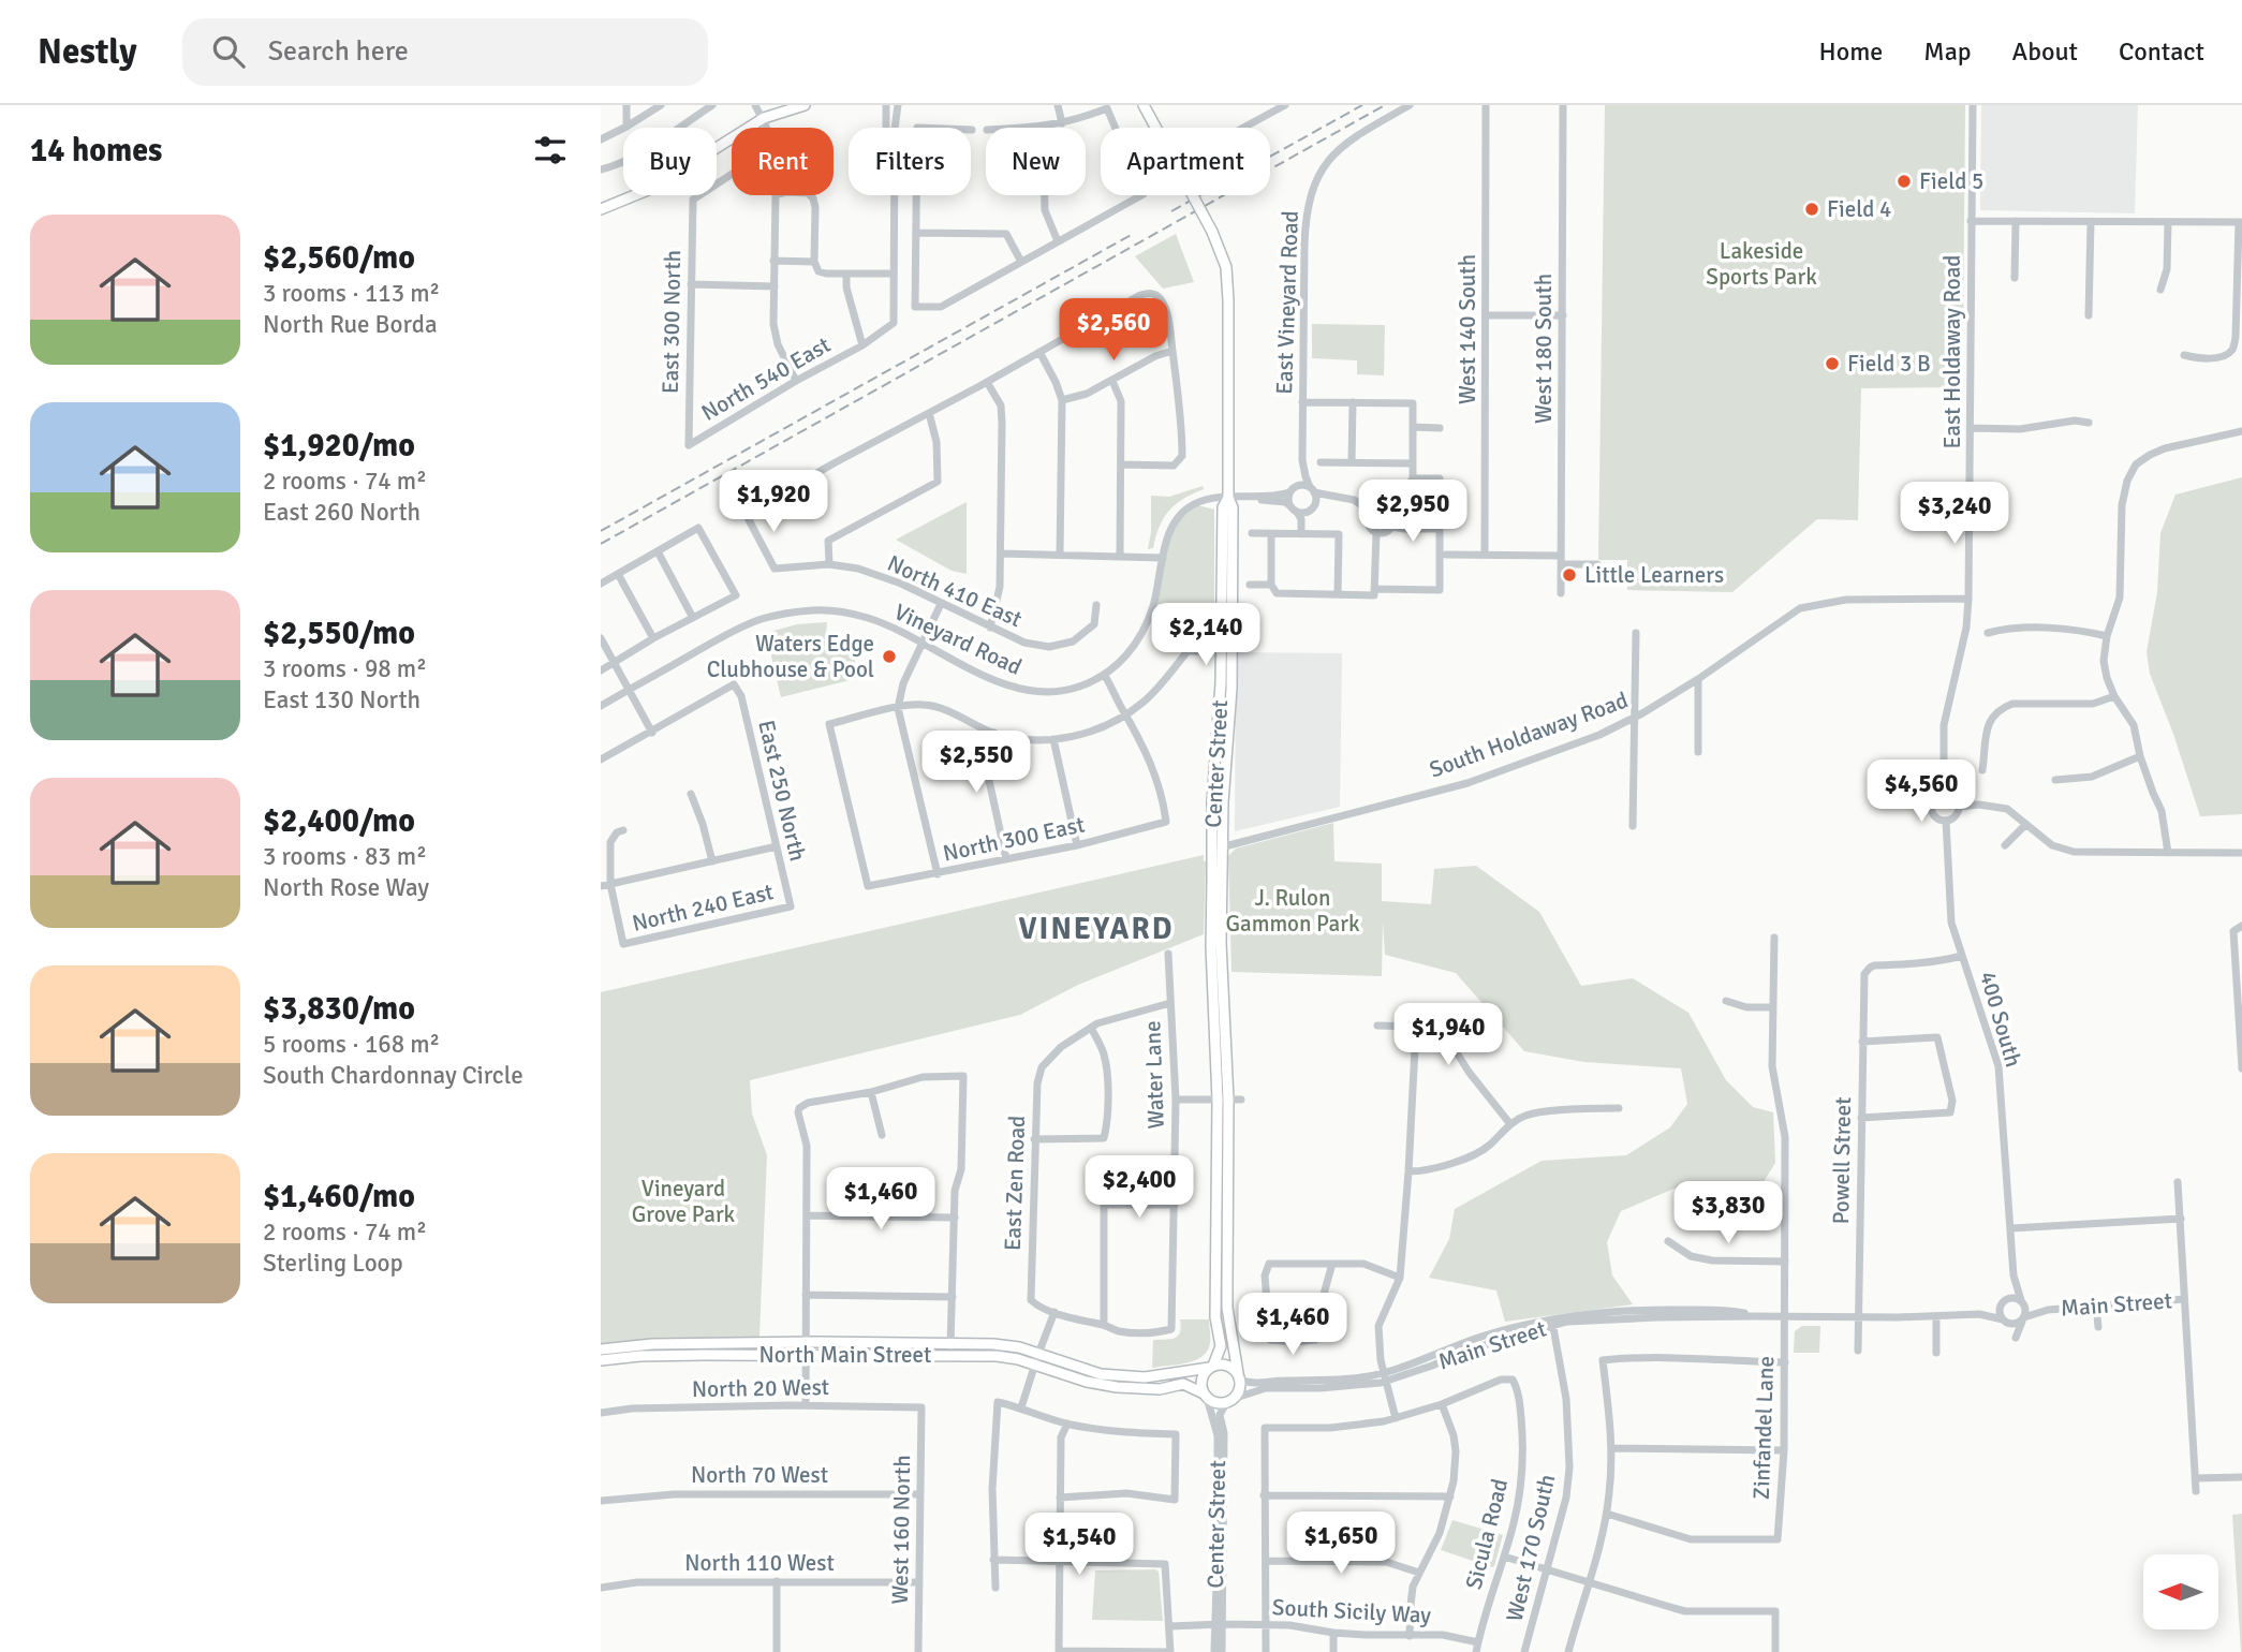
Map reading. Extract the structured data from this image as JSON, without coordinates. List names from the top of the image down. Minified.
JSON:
{"streets":{"main road":["Center Street","North Main Street"],"street":["East Vineyard Road","East 300 North","West 140 South","West 180 South","East Holdaway Road","North 540 East","North 410 East","Vineyard Road","South Holdaway Road","East 250 North","North 300 East","North 240 East","400 South","Water Lane","Powell Street","East Zen Road","Main Street","North 20 West","Zinfandel Lane","North 70 West","West 160 North","Sicula Road","West 170 South","North 110 West","South Sicily Way"]},"crossings":[["East 300 North","North 540 East"],["East Holdaway Road","South Holdaway Road"],["Vineyard Road","Center Street"],["South Holdaway Road","Center Street"],["Center Street","Main Street"],["Center Street","North Main Street"],["Center Street","South Sicily Way"],["East 250 North","North 240 East"],["400 South","Powell Street"],["400 South","Main Street"],["Powell Street","Main Street"],["Main Street","North Main Street"],["Main Street","Zinfandel Lane"],["Main Street","West 170 South"],["North 20 West","West 160 North"],["North 70 West","West 160 North"],["West 160 North","North 110 West"],["Sicula Road","South Sicily Way"]],"districts":["VINEYARD"],"parks":["Lakeside Sports Park","J. Rulon Gammon Park","Vineyard Grove Park"],"places":["Field 5","Field 4","Field 3 B","Little Learners","Waters Edge Clubhouse & Pool"],"north":"left","page":{"header":"Nestly","search":"Search here","nav":["Home","Map","About","Contact"],"heading":"14 homes","chip":["Buy","Rent","Filters","New","Apartment"],"list":[{"name":"$2,560/mo","note":"3 rooms · 113 m² · North Rue Borda"},{"name":"$1,920/mo","note":"2 rooms · 74 m² · East 260 North"},{"name":"$2,550/mo","note":"3 rooms · 98 m² · East 130 North"},{"name":"$2,400/mo","note":"3 rooms · 83 m² · North Rose Way"},{"name":"$3,830/mo","note":"5 rooms · 168 m² · South Chardonnay Circle"},{"name":"$1,460/mo","note":"2 rooms · 74 m² · Sterling Loop"}],"price":["$2,560","$1,920","$2,950","$3,240","$2,140","$2,550","$4,560","$1,940","$2,400","$1,460","$3,830","$1,460","$1,650","$1,540"]}}
